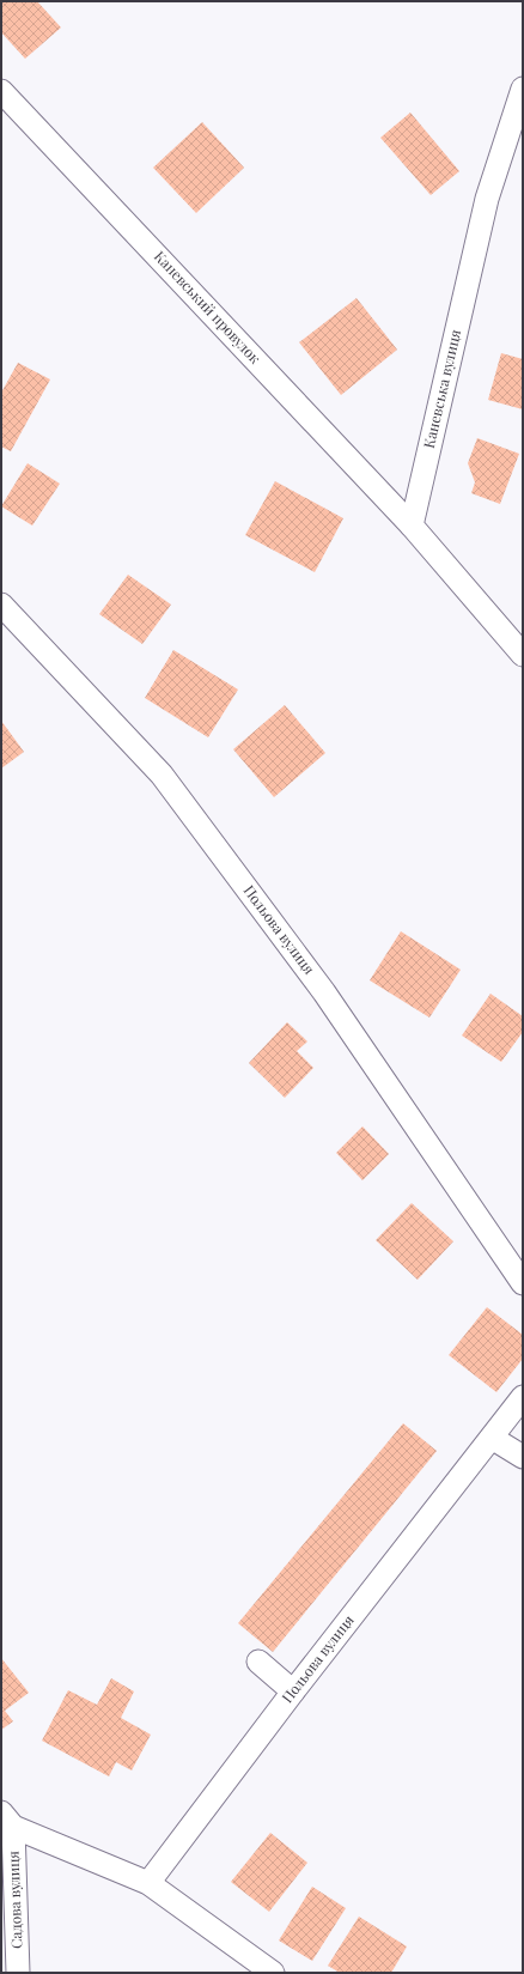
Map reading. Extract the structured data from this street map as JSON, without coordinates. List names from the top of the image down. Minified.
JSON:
{"streets":{"street":["Каневський провулок","Каневська вулиця","Польова вулиця","Садова вулиця"]},"crossings":[["Каневський провулок","Каневська вулиця"]]}
